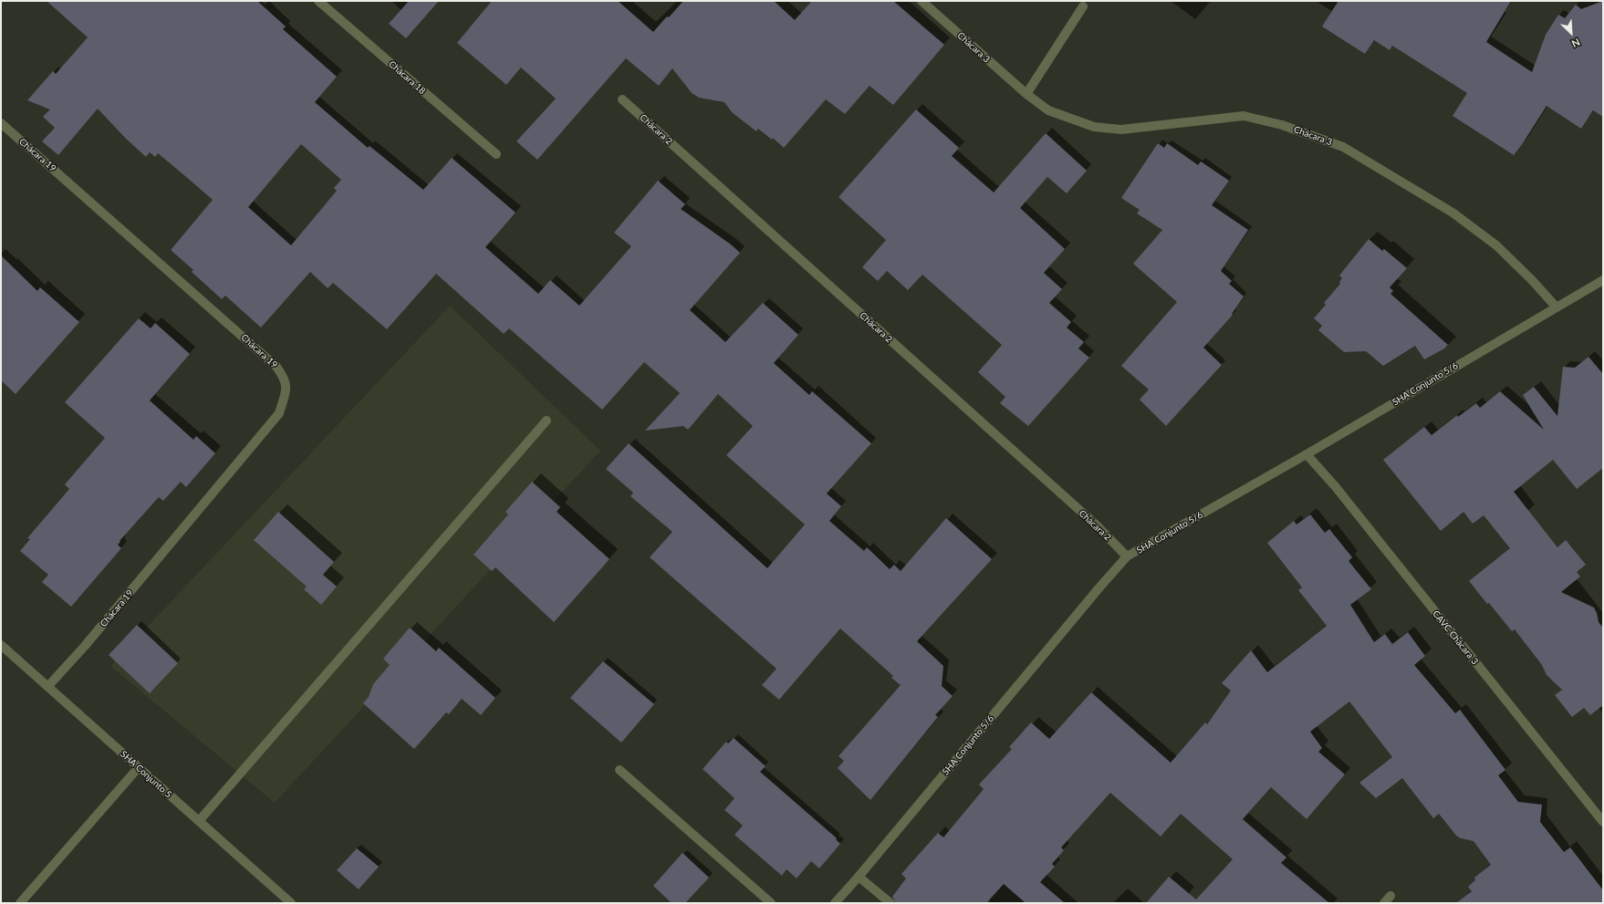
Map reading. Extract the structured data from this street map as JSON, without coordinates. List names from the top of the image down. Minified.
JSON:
{"streets":{"street":["Chácara 3","Chácara 18","Chácara 2","Chácara 19","SHA Conjunto 5/6","CAVC Chácara 3","SHA Conjunto 5"]},"crossings":[["Chácara 3","SHA Conjunto 5/6"],["Chácara 2","SHA Conjunto 5/6"],["Chácara 19","SHA Conjunto 5"],["SHA Conjunto 5/6","CAVC Chácara 3"]],"north":"bottom right"}
